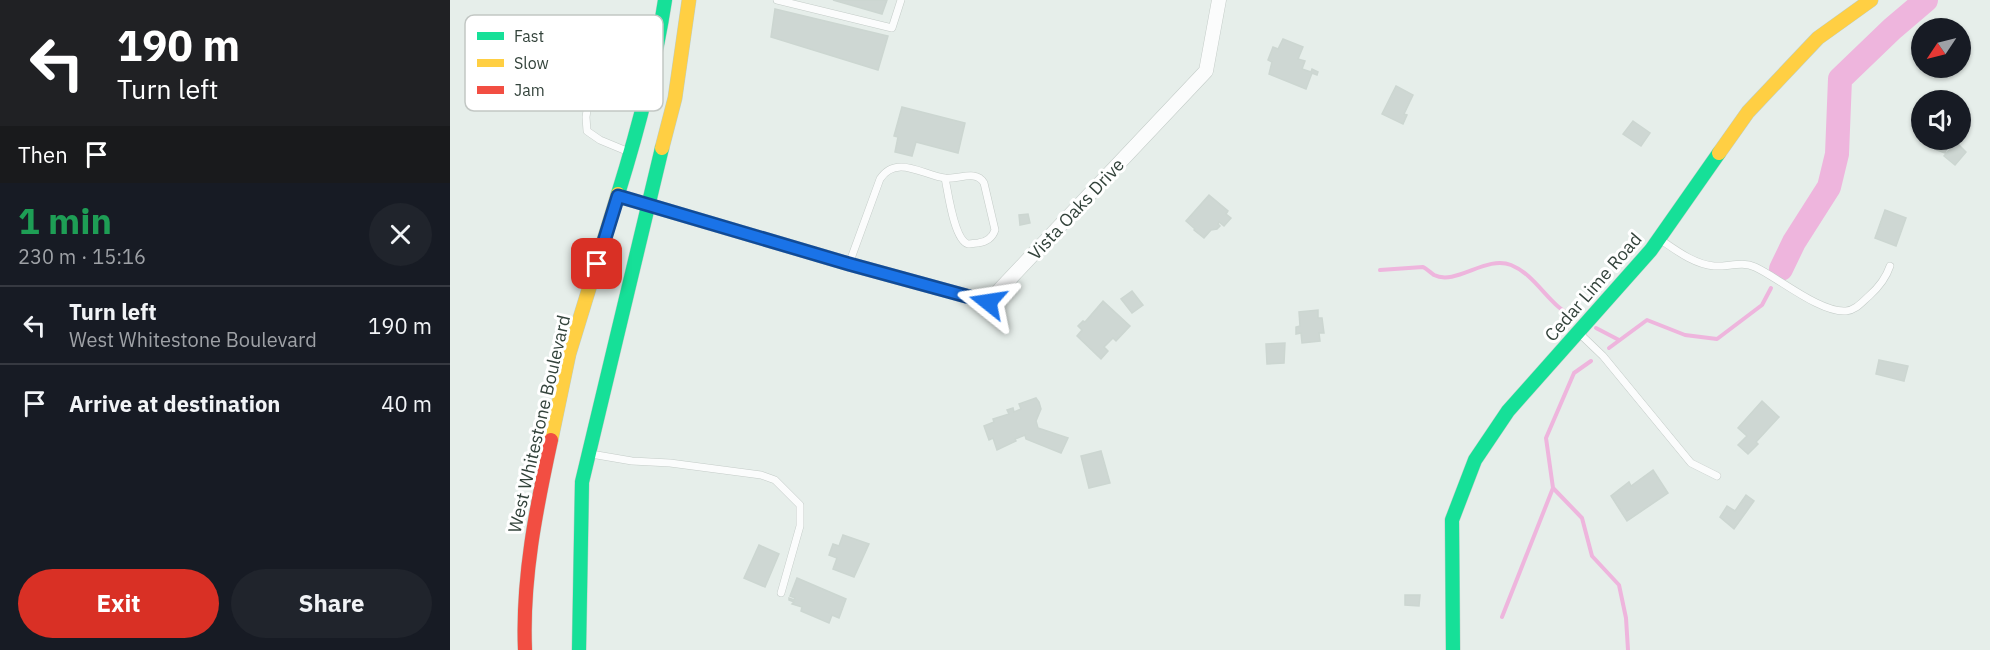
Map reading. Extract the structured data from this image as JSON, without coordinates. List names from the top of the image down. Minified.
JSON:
{"streets":{"main road":["Cedar Lime Road","West Whitestone Boulevard"],"street":["Vista Oaks Drive"]},"crossings":[["Vista Oaks Drive","West Whitestone Boulevard"]],"legend":["Fast","Slow","Jam"],"north":"bottom left","page":{"turn":["190 m","Turn left"],"then":"Then","heading":["1 min","230 m · 15:16"],"list":[{"name":"Turn left","note":"West Whitestone Boulevard","value":"190 m"},{"name":"Arrive at destination","value":"40 m"}],"buttons":["Exit","Share"]}}
